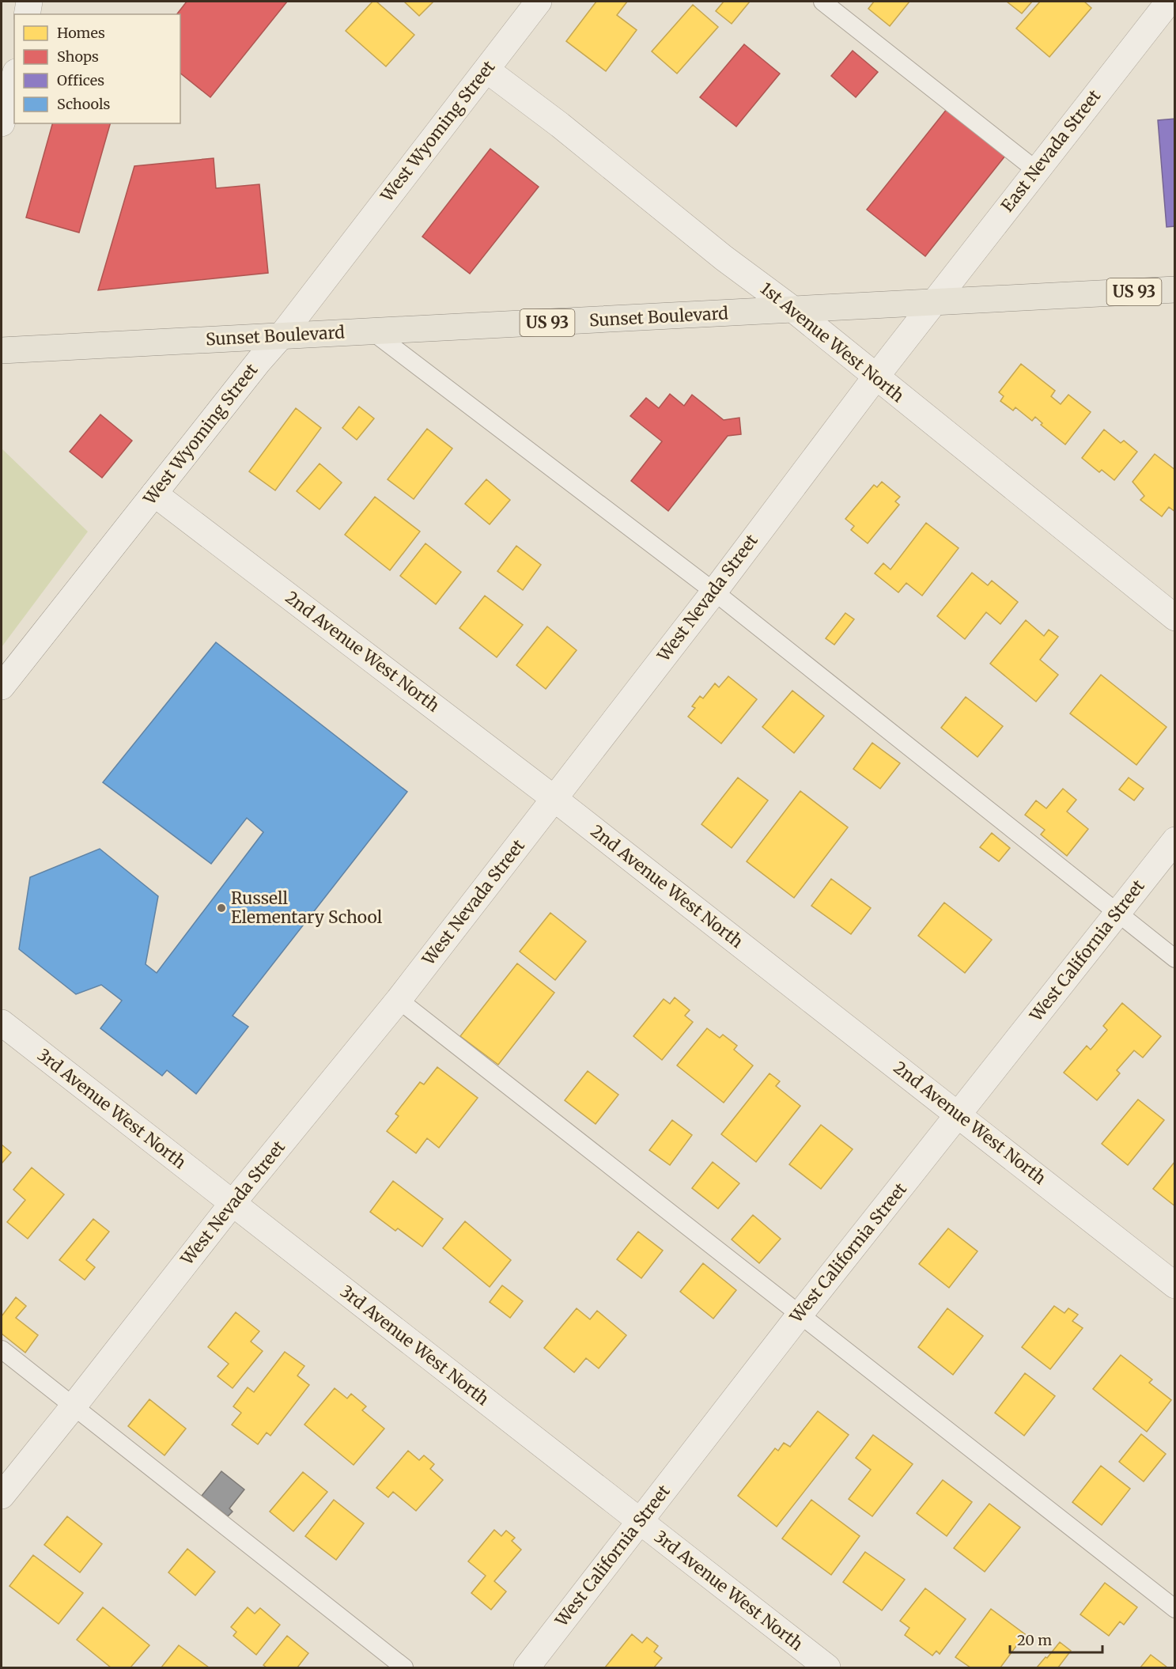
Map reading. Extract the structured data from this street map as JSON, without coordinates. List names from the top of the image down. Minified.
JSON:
{"streets":{"main road":["US 93","Sunset Boulevard"],"street":["West Wyoming Street","East Nevada Street","1st Avenue West North","West Nevada Street","2nd Avenue West North","West California Street","3rd Avenue West North"]},"crossings":[["West Wyoming Street","Sunset Boulevard"],["West Wyoming Street","1st Avenue West North"],["West Wyoming Street","2nd Avenue West North"],["East Nevada Street","Sunset Boulevard"],["East Nevada Street","West Nevada Street"],["Sunset Boulevard","1st Avenue West North"],["Sunset Boulevard","West Nevada Street"],["1st Avenue West North","West Nevada Street"],["West Nevada Street","2nd Avenue West North"],["West Nevada Street","3rd Avenue West North"],["2nd Avenue West North","West California Street"],["West California Street","3rd Avenue West North"]],"places":["Russell Elementary School"],"legend":["Homes","Shops","Offices","Schools"],"scale_bar":"20 m"}
